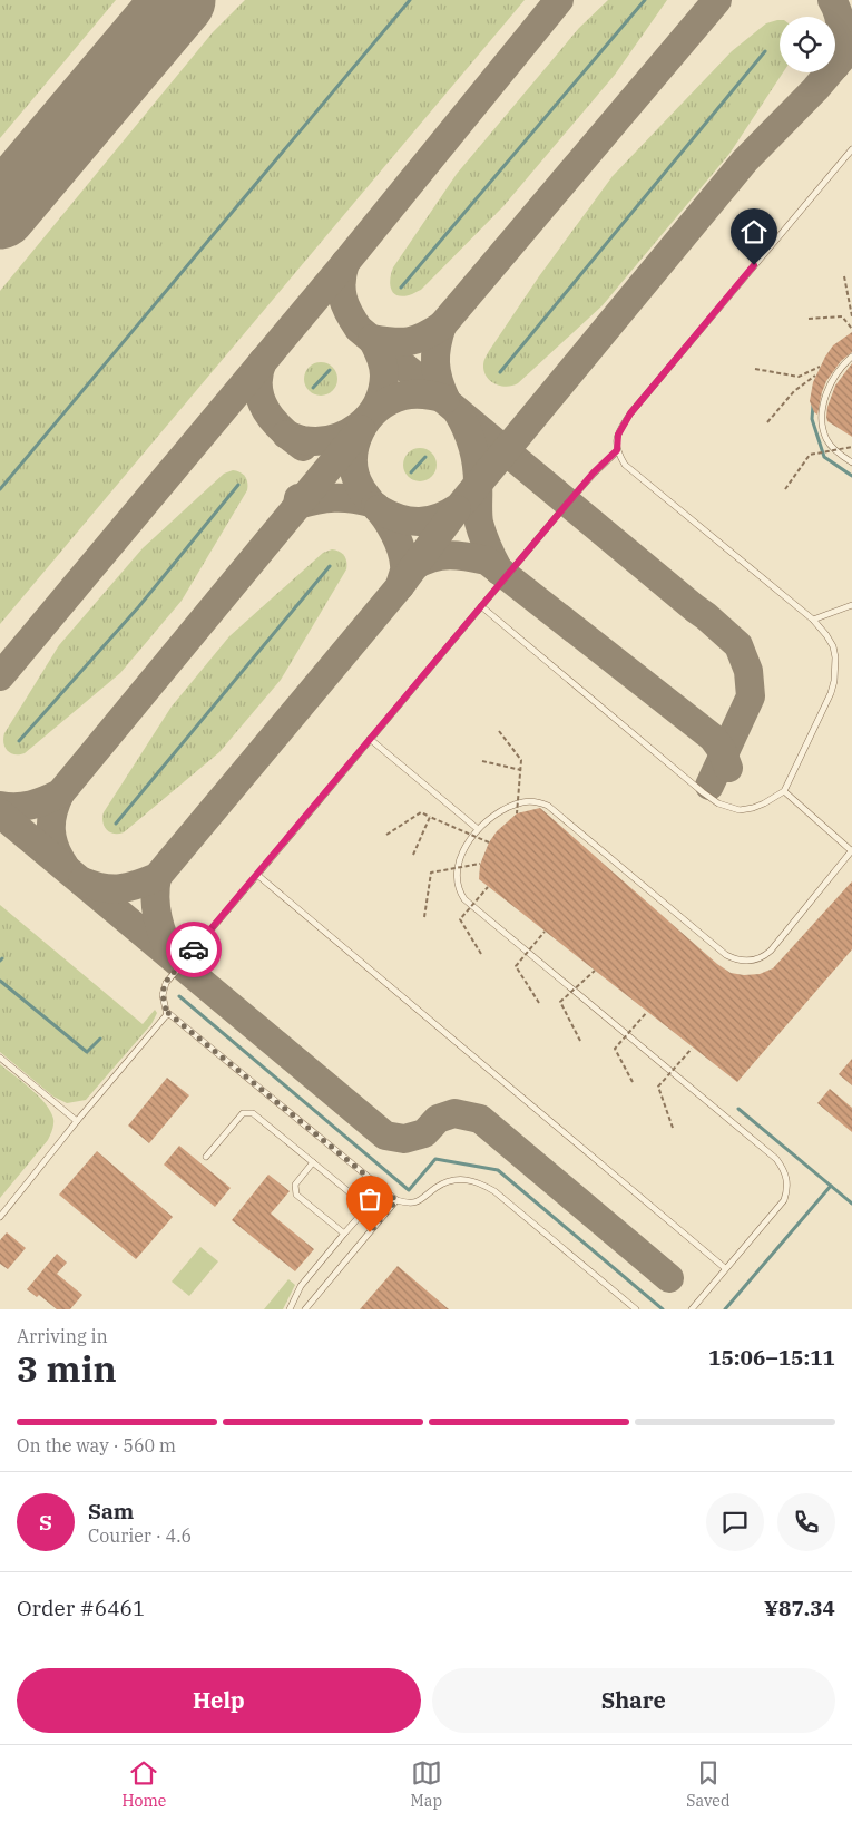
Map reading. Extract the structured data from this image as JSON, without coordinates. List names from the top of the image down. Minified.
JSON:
{"page":{"heading":["3 min","Arriving in","15:06–15:11"],"panel":["Sam","Courier · 4.6","Order #6461","¥87.34"],"bar":"On the way · 560 m","round":"S","buttons":["Help","Share"],"tabs":["Home","Map","Saved"]}}
